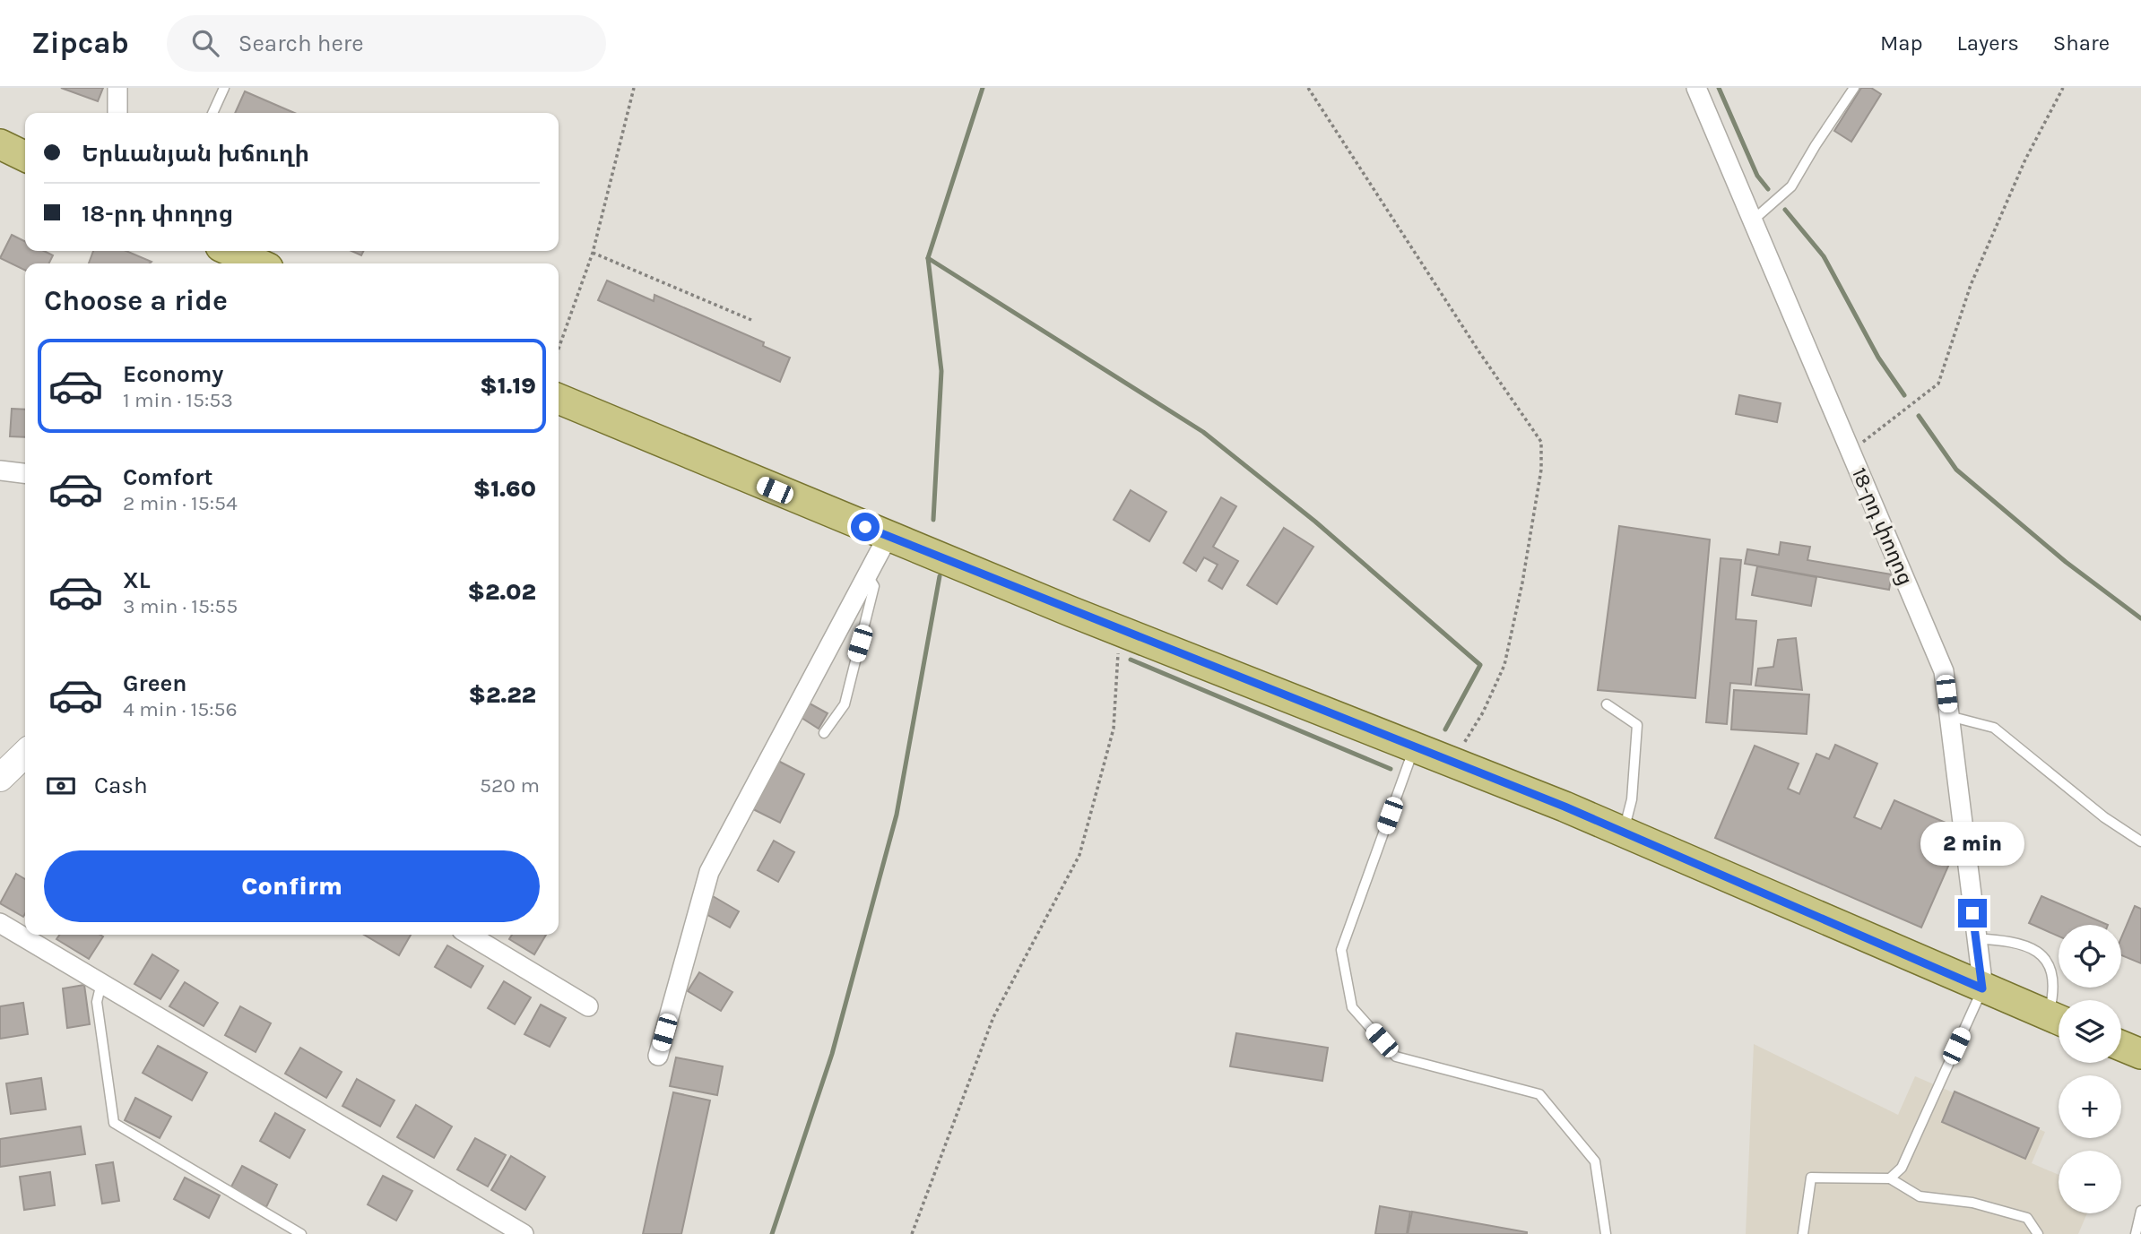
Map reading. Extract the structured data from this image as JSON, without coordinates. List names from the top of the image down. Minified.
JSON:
{"streets":{"street":["18-րդ փողոց"]},"page":{"header":"Zipcab","search":"Search here","nav":["Map","Layers","Share"],"banner":["Երևանյան խճուղի","18-րդ փողոց"],"heading":"Choose a ride","list":[{"name":"Economy","note":"1 min · 15:53","value":"$1.19"},{"name":"Comfort","note":"2 min · 15:54","value":"$1.60"},{"name":"XL","note":"3 min · 15:55","value":"$2.02"},{"name":"Green","note":"4 min · 15:56","value":"$2.22"}],"pay":["Cash","520 m"],"bubble":"2 min","buttons":"Confirm","map_buttons":["+","−"]}}
